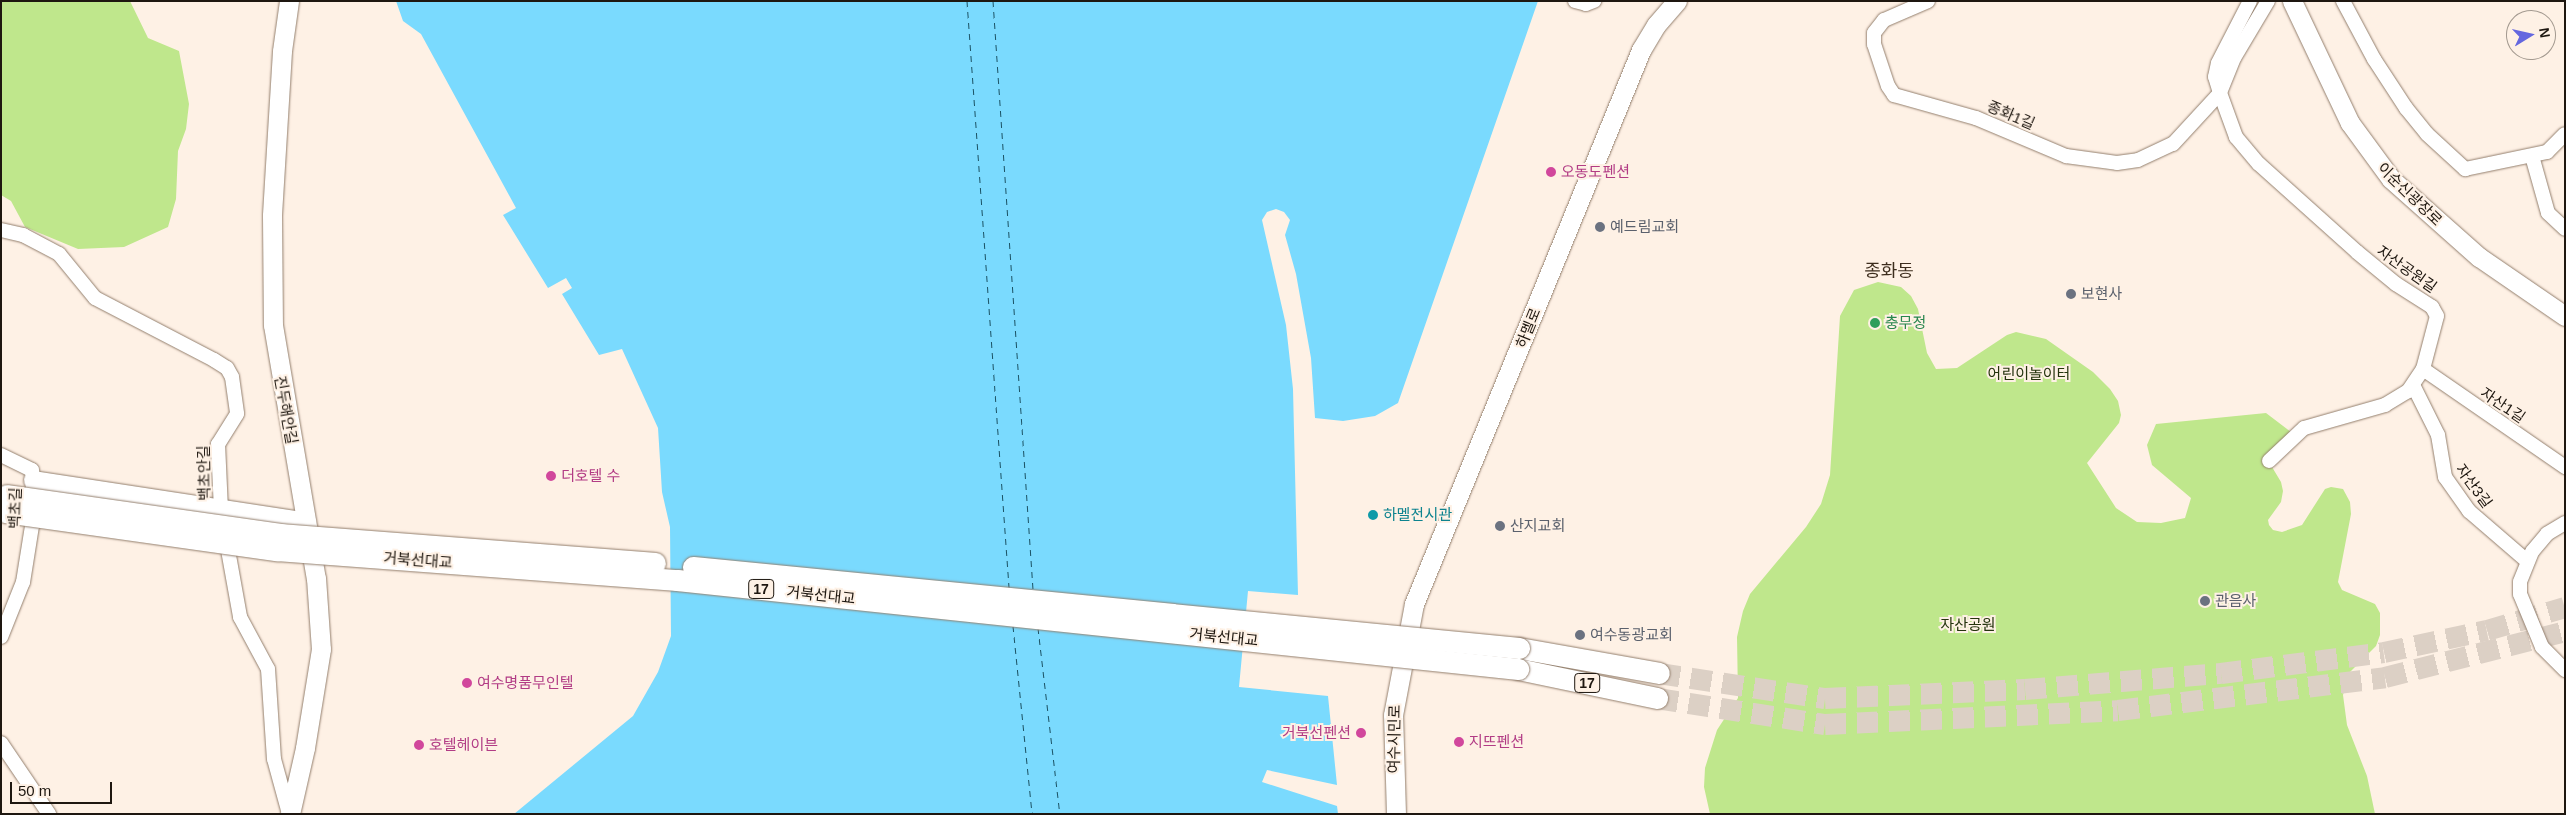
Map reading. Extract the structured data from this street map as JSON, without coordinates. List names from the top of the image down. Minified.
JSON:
{"streets":{"main road":["거북선대교","17"],"street":["종화1길","이순신광장로","자산공원길","하멜로","자산1길","진두해안길","백초안길","자산3길","백초길","여수시민로"]},"crossings":[["종화1길","자산공원길"],["자산공원길","자산1길"],["자산공원길","자산3길"],["하멜로","여수시민로"],["진두해안길","백초안길"],["거북선대교","17"]],"districts":["종화동"],"parks":["어린이놀이터","자산공원"],"places":["오동도펜션","예드림교회","보현사","충무정","더호텔 수","하멜전시관","산지교회","관음사","여수동광교회","여수명품무인텔","거북선펜션","지뜨펜션","호텔헤이븐"],"scale_bar":"50 m","north":"right"}
